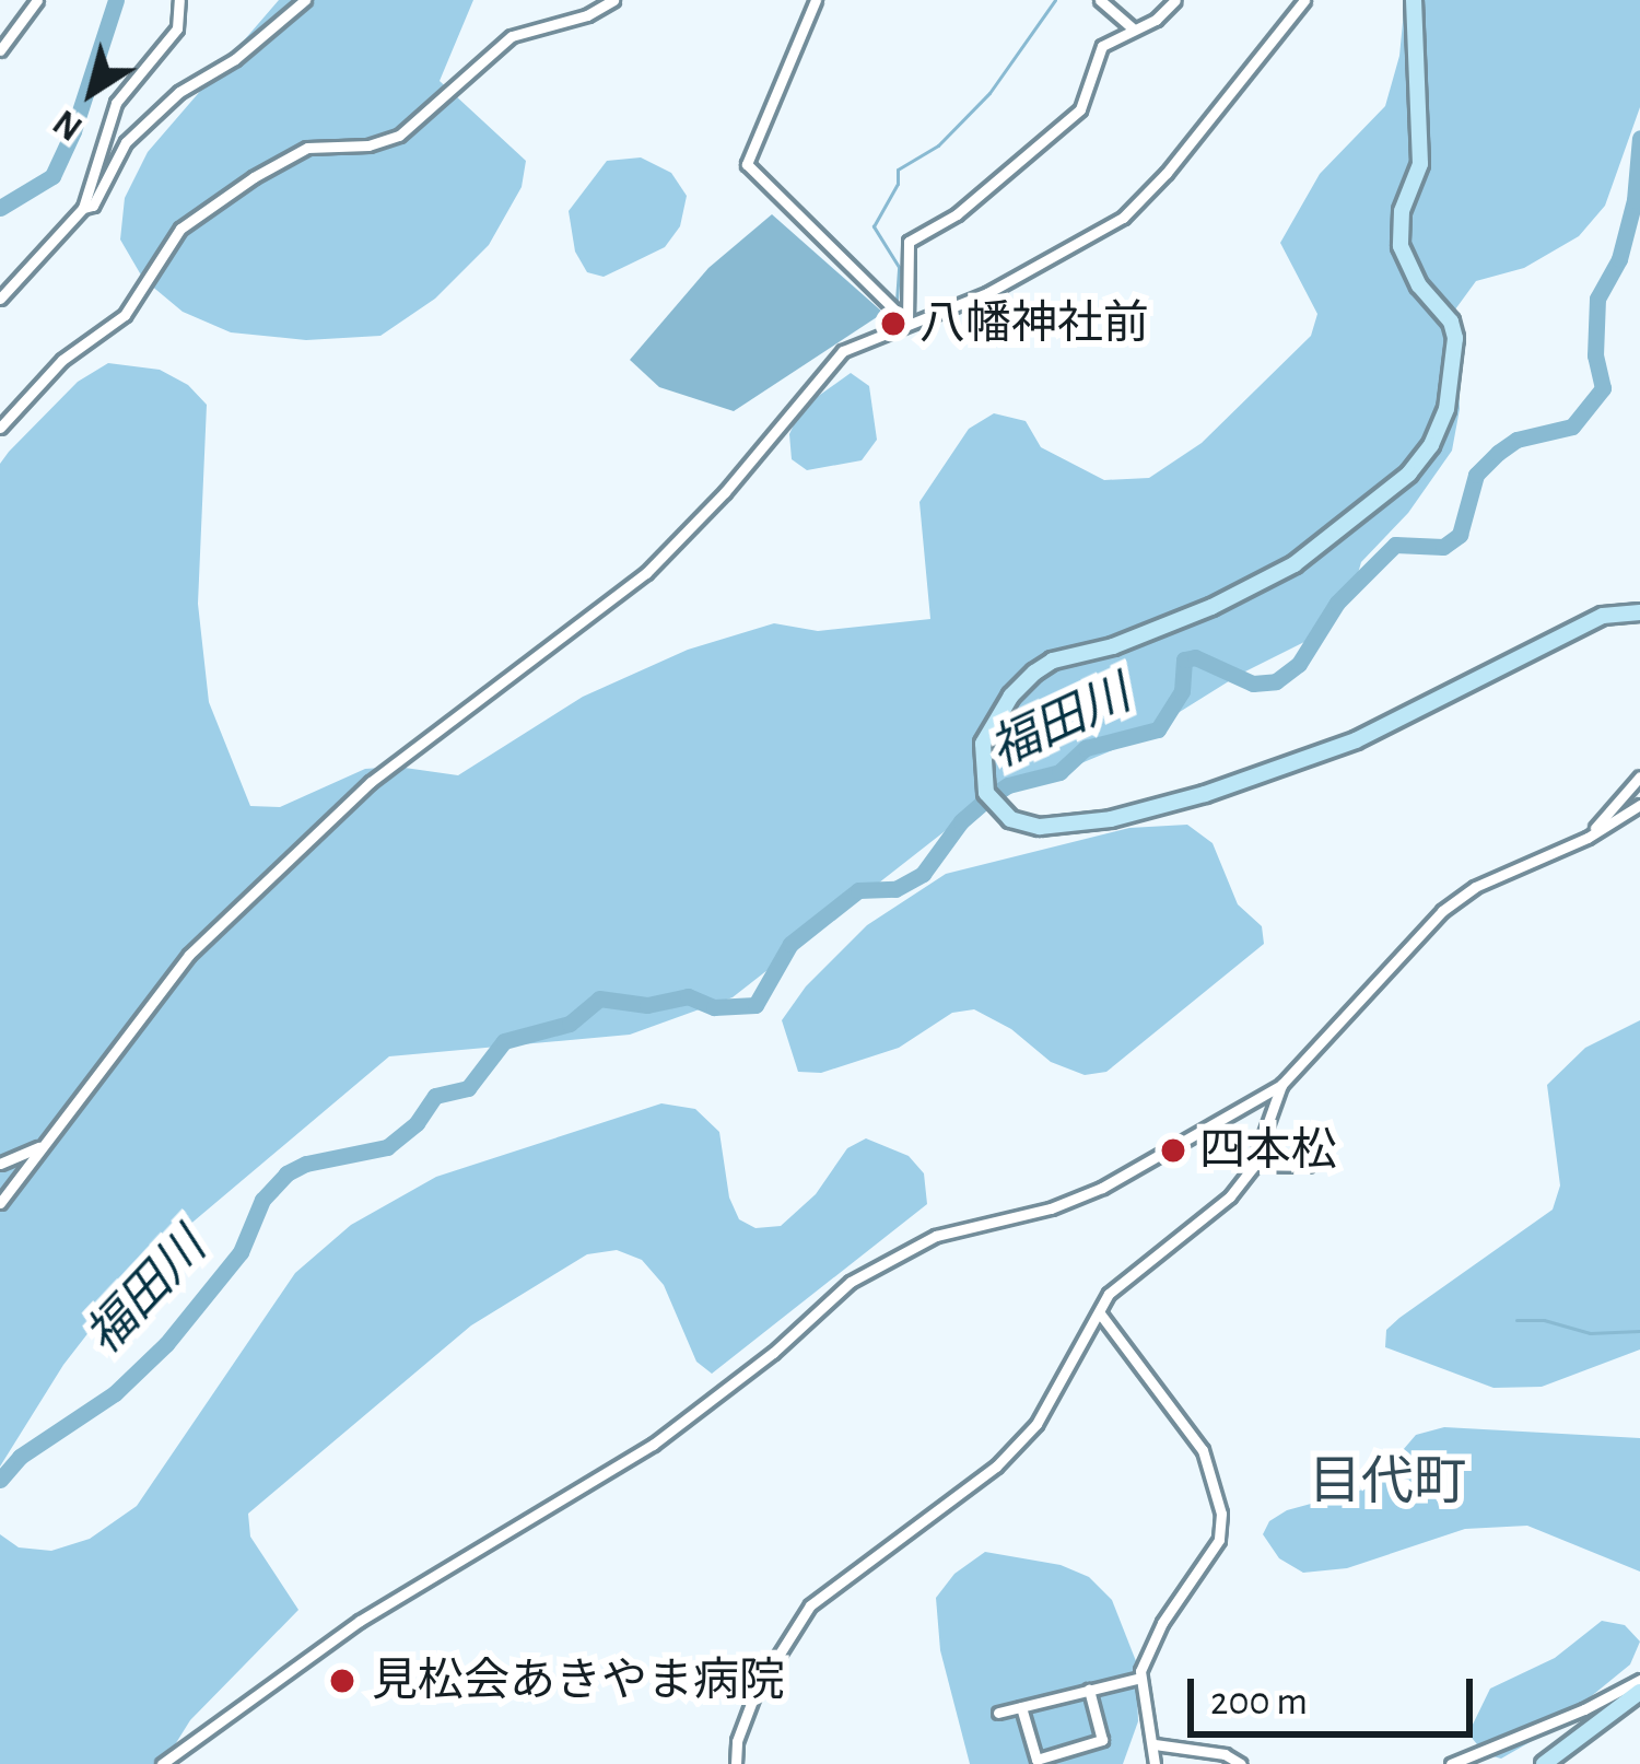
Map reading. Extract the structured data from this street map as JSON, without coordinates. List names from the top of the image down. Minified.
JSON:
{"districts":["目代町"],"water":["福田川"],"places":["八幡神社前","四本松","見松会あきやま病院"],"scale_bar":"200 m","north":"bottom left"}
